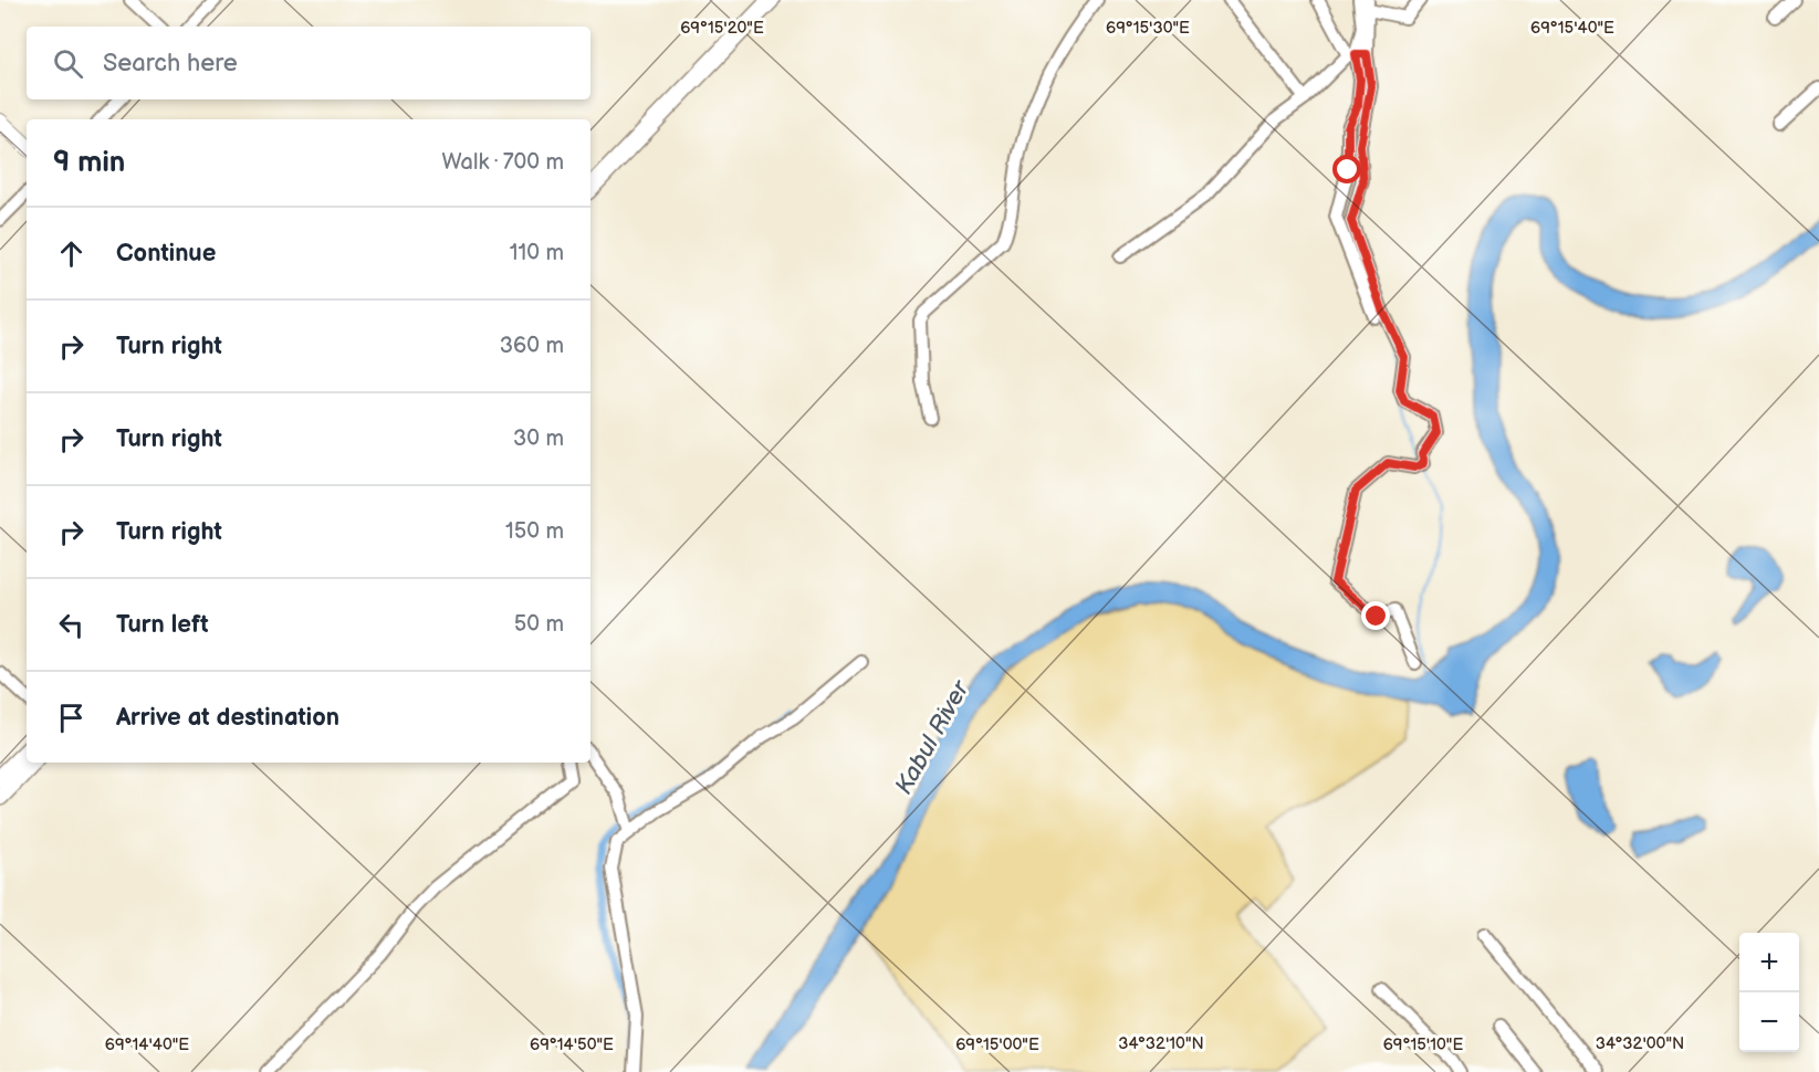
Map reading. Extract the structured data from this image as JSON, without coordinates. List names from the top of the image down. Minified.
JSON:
{"water":["Kabul River"],"page":{"search":"Search here","heading":["9 min","Walk · 700 m"],"list":[["Continue","110 m"],["Turn right","360 m"],["Turn right","30 m"],["Turn right","150 m"],["Turn left","50 m"],"Arrive at destination"],"map_buttons":["+","−"]},"coordinates":["69°15'20\"E","69°15'30\"E","69°15'40\"E","34°32'10\"N","34°32'00\"N","69°14'40\"E","69°14'50\"E","69°15'00\"E","69°15'10\"E"]}
